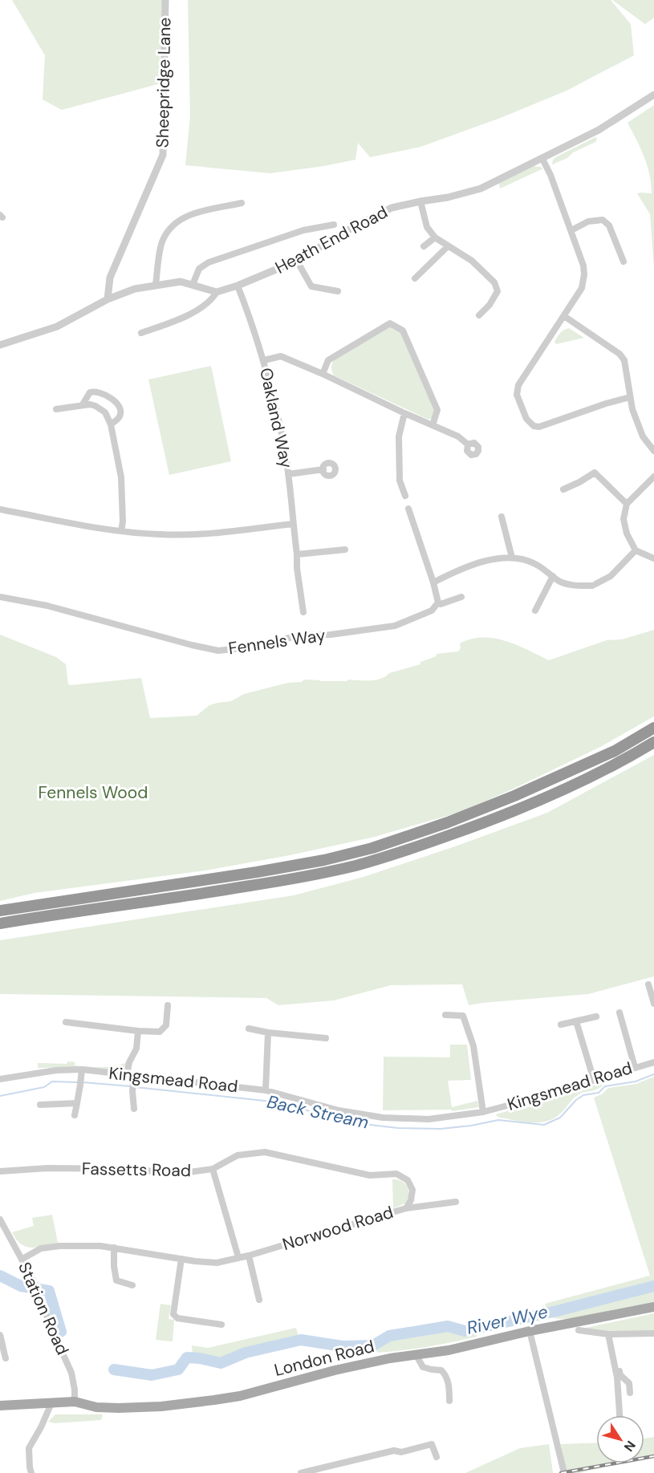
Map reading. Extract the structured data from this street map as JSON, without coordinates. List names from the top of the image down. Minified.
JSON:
{"streets":{"main road":["London Road"],"street":["Sheepridge Lane","Heath End Road","Oakland Way","Fennels Way","Kingsmead Road","Fassetts Road","Norwood Road","Station Road"]},"crossings":[["Heath End Road","Oakland Way"],["Fassetts Road","Norwood Road"],["Norwood Road","Station Road"],["Station Road","London Road"]],"water":["Back Stream","River Wye"],"parks":["Fennels Wood"],"north":"bottom right"}
